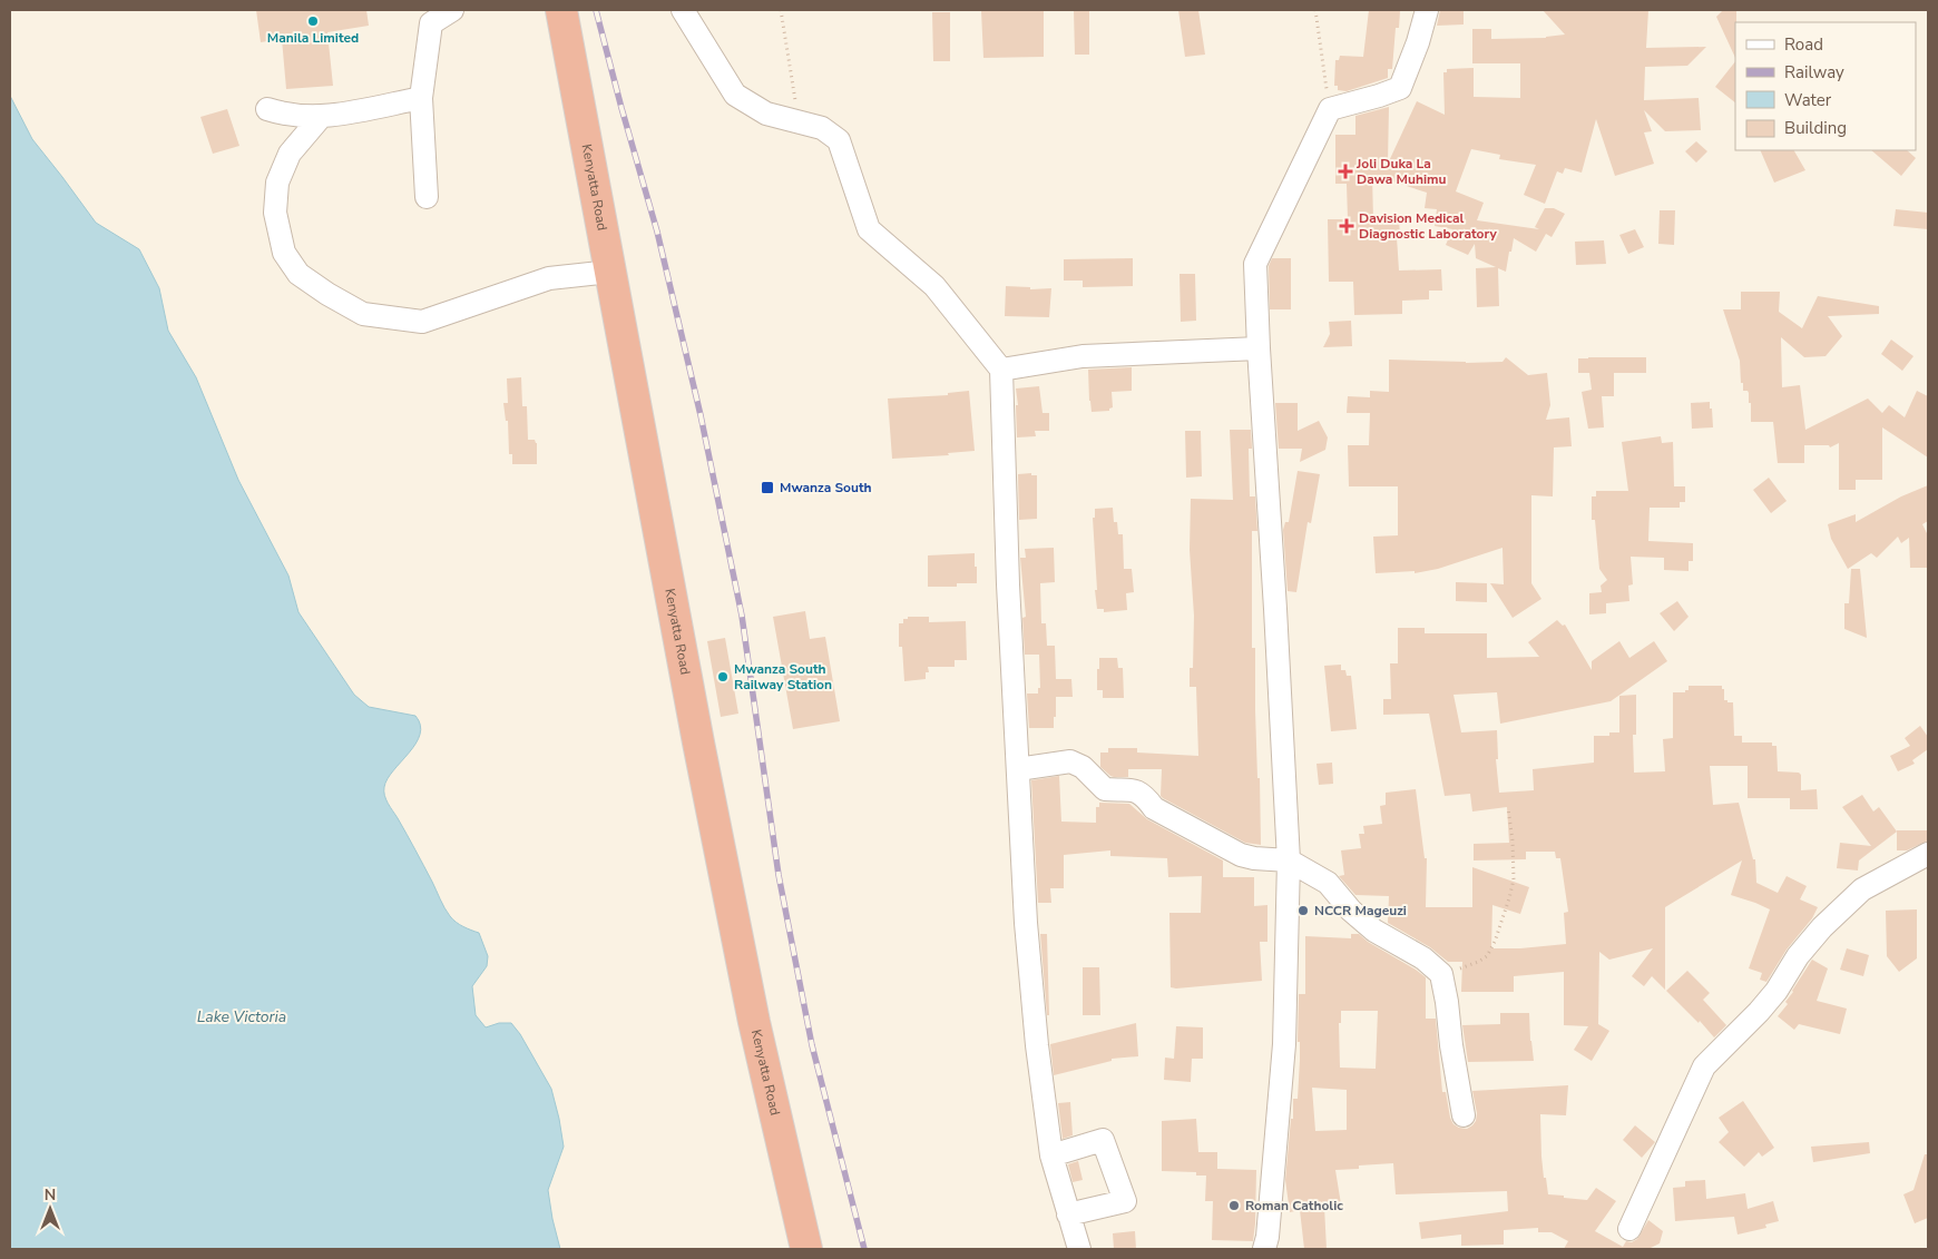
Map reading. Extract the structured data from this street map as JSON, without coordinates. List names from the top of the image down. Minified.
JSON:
{"streets":{"highway":["Kenyatta Road"]},"water":["Lake Victoria"],"places":{"other":["Manila Limited","Mwanza South Railway Station","NCCR Mageuzi","Roman Catholic"],"health":["Joli Duka La Dawa Muhimu","Davision Medical Diagnostic Laboratory"],"transit":["Mwanza South"]},"legend":["Road","Railway","Water","Building"],"north":"top"}
